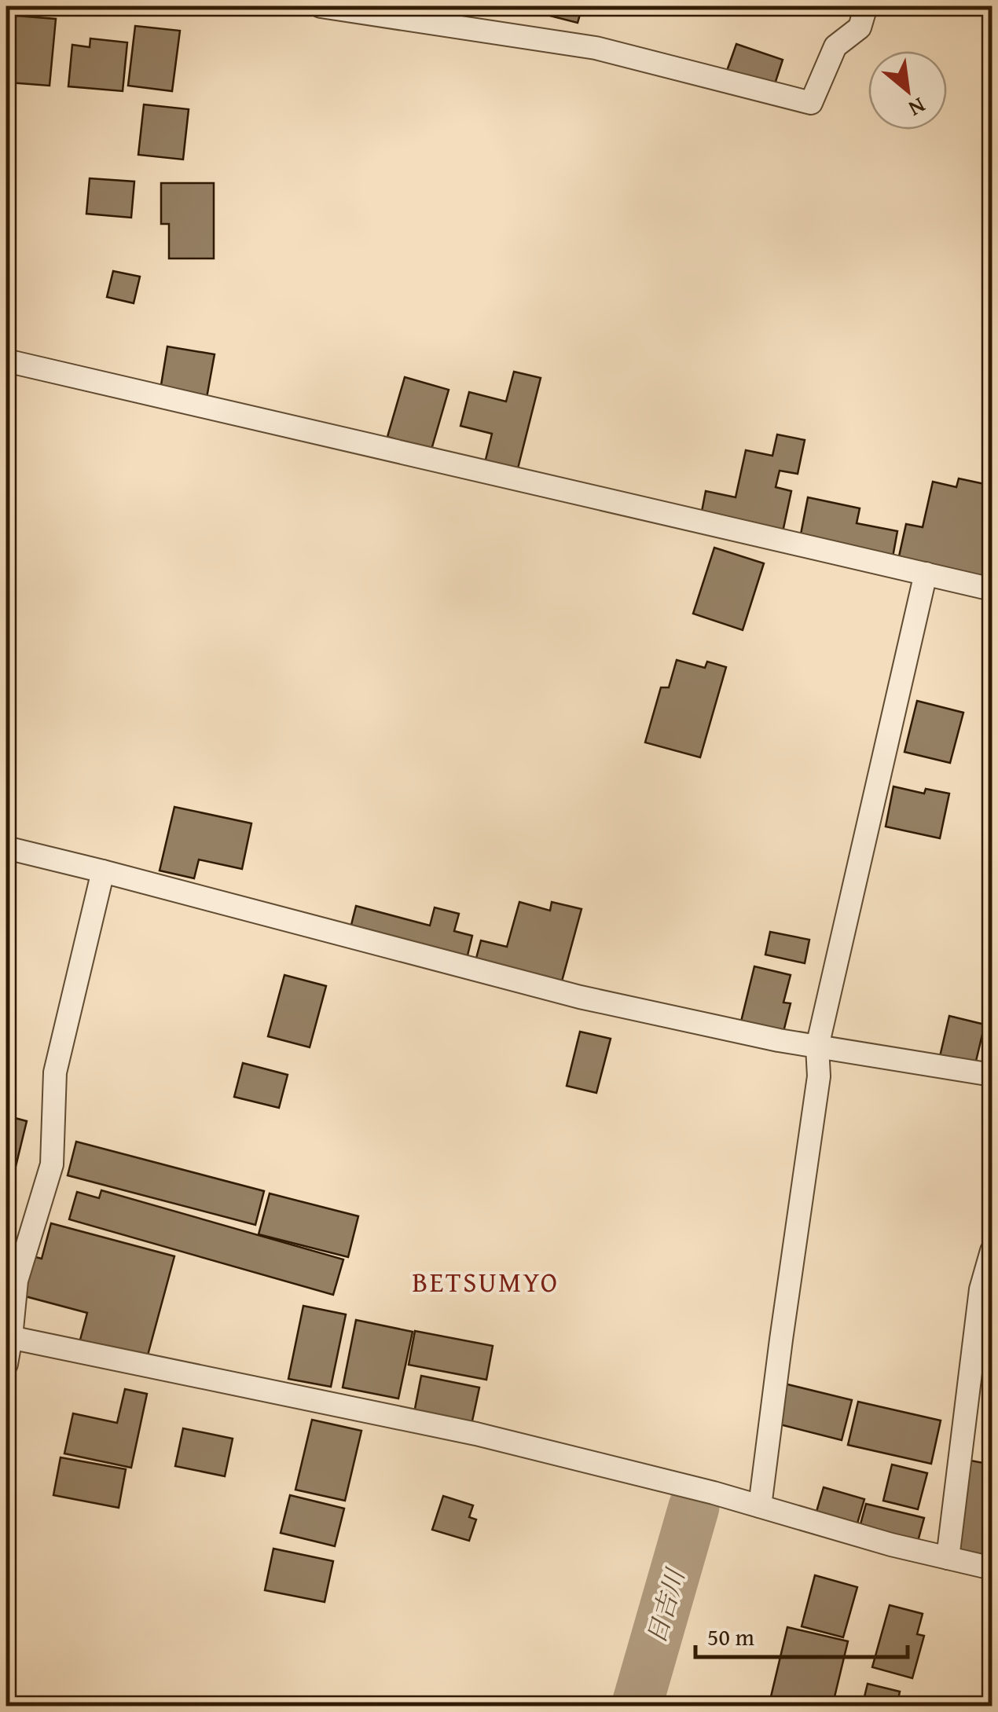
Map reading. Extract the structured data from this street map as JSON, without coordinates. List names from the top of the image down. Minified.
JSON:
{"districts":["BETSUMYO"],"water":["日吉川"],"scale_bar":"50 m","north":"bottom right"}
